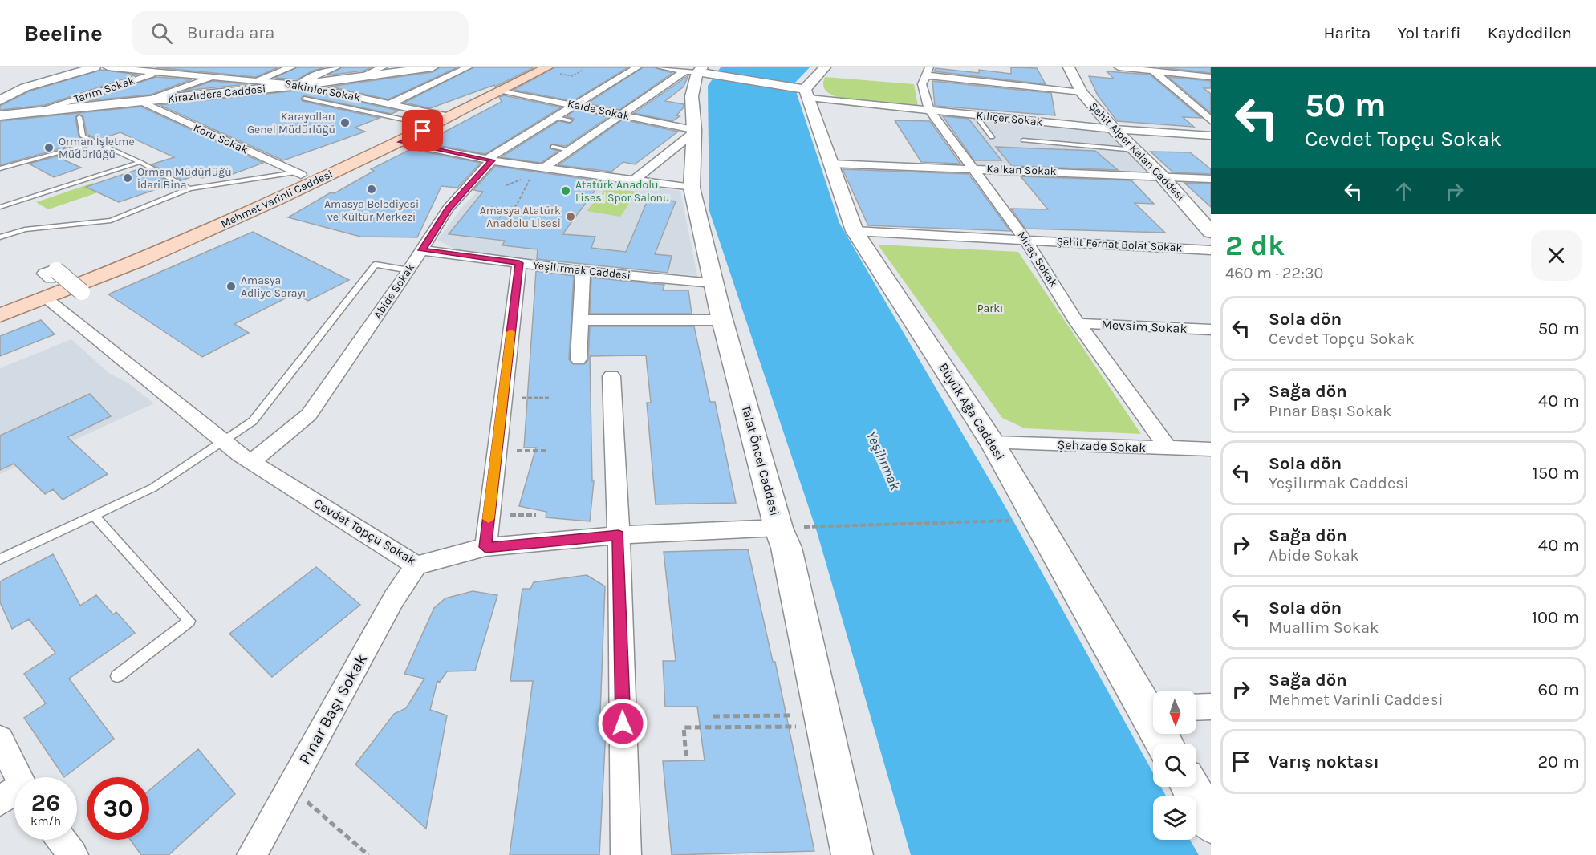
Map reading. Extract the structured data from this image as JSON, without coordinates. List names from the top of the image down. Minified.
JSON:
{"streets":{"main road":["Mehmet Varinli Caddesi"],"street":["Tarım Sokak","Sakinler Sokak","Kirazlıdere Caddesi","Kaide Sokak","Kılıçer Sokak","Koru Sokak","Şehit Alper Kalan Caddesi","Kalkan Sokak","Şehit Ferhat Bolat Sokak","Miraç Sokak","Yeşilırmak Caddesi","Abide Sokak","Mevsim Sokak","Büyük Ağa Caddesi","Şehzade Sokak","Talat Öncel Caddesi","Cevdet Topçu Sokak","Pınar Başı Sokak"]},"crossings":[["Tarım Sokak","Sakinler Sokak"],["Tarım Sokak","Kirazlıdere Caddesi"],["Sakinler Sokak","Kirazlıdere Caddesi"],["Sakinler Sokak","Mehmet Varinli Caddesi"],["Kirazlıdere Caddesi","Koru Sokak"],["Kaide Sokak","Mehmet Varinli Caddesi"],["Kaide Sokak","Abide Sokak"],["Kaide Sokak","Talat Öncel Caddesi"],["Kılıçer Sokak","Şehit Alper Kalan Caddesi"],["Kılıçer Sokak","Miraç Sokak"],["Kılıçer Sokak","Büyük Ağa Caddesi"],["Koru Sokak","Mehmet Varinli Caddesi"],["Şehit Alper Kalan Caddesi","Kalkan Sokak"],["Kalkan Sokak","Miraç Sokak"],["Kalkan Sokak","Büyük Ağa Caddesi"],["Mehmet Varinli Caddesi","Cevdet Topçu Sokak"],["Şehit Ferhat Bolat Sokak","Miraç Sokak"],["Şehit Ferhat Bolat Sokak","Büyük Ağa Caddesi"],["Miraç Sokak","Mevsim Sokak"],["Miraç Sokak","Şehzade Sokak"],["Yeşilırmak Caddesi","Abide Sokak"],["Yeşilırmak Caddesi","Talat Öncel Caddesi"],["Abide Sokak","Cevdet Topçu Sokak"],["Büyük Ağa Caddesi","Şehzade Sokak"],["Talat Öncel Caddesi","Cevdet Topçu Sokak"],["Cevdet Topçu Sokak","Pınar Başı Sokak"]],"water":["Yeşilırmak"],"parks":["Parkı"],"places":["Karayolları Genel Müdürlüğü","Orman İşletme Müdürlüğü","Orman Müdürlüğü İdari Bina","Amasya Belediyesi ve Kültür Merkezi","Atatürk Anadolu Lisesi Spor Salonu","Amasya Atatürk Anadolu Lisesi","Amasya Adliye Sarayı"],"north":"bottom","page":{"header":"Beeline","search":"Burada ara","nav":["Harita","Yol tarifi","Kaydedilen"],"turn":["50 m","Cevdet Topçu Sokak"],"heading":["2 dk","460 m · 22:30"],"list":[{"name":"Sola dön","note":"Cevdet Topçu Sokak","value":"50 m"},{"name":"Sağa dön","note":"Pınar Başı Sokak","value":"40 m"},{"name":"Sola dön","note":"Yeşilırmak Caddesi","value":"150 m"},{"name":"Sağa dön","note":"Abide Sokak","value":"40 m"},{"name":"Sola dön","note":"Muallim Sokak","value":"100 m"},{"name":"Sağa dön","note":"Mehmet Varinli Caddesi","value":"60 m"},{"name":"Varış noktası","value":"20 m"}],"speed":"26 km/h","limit":"30"}}
